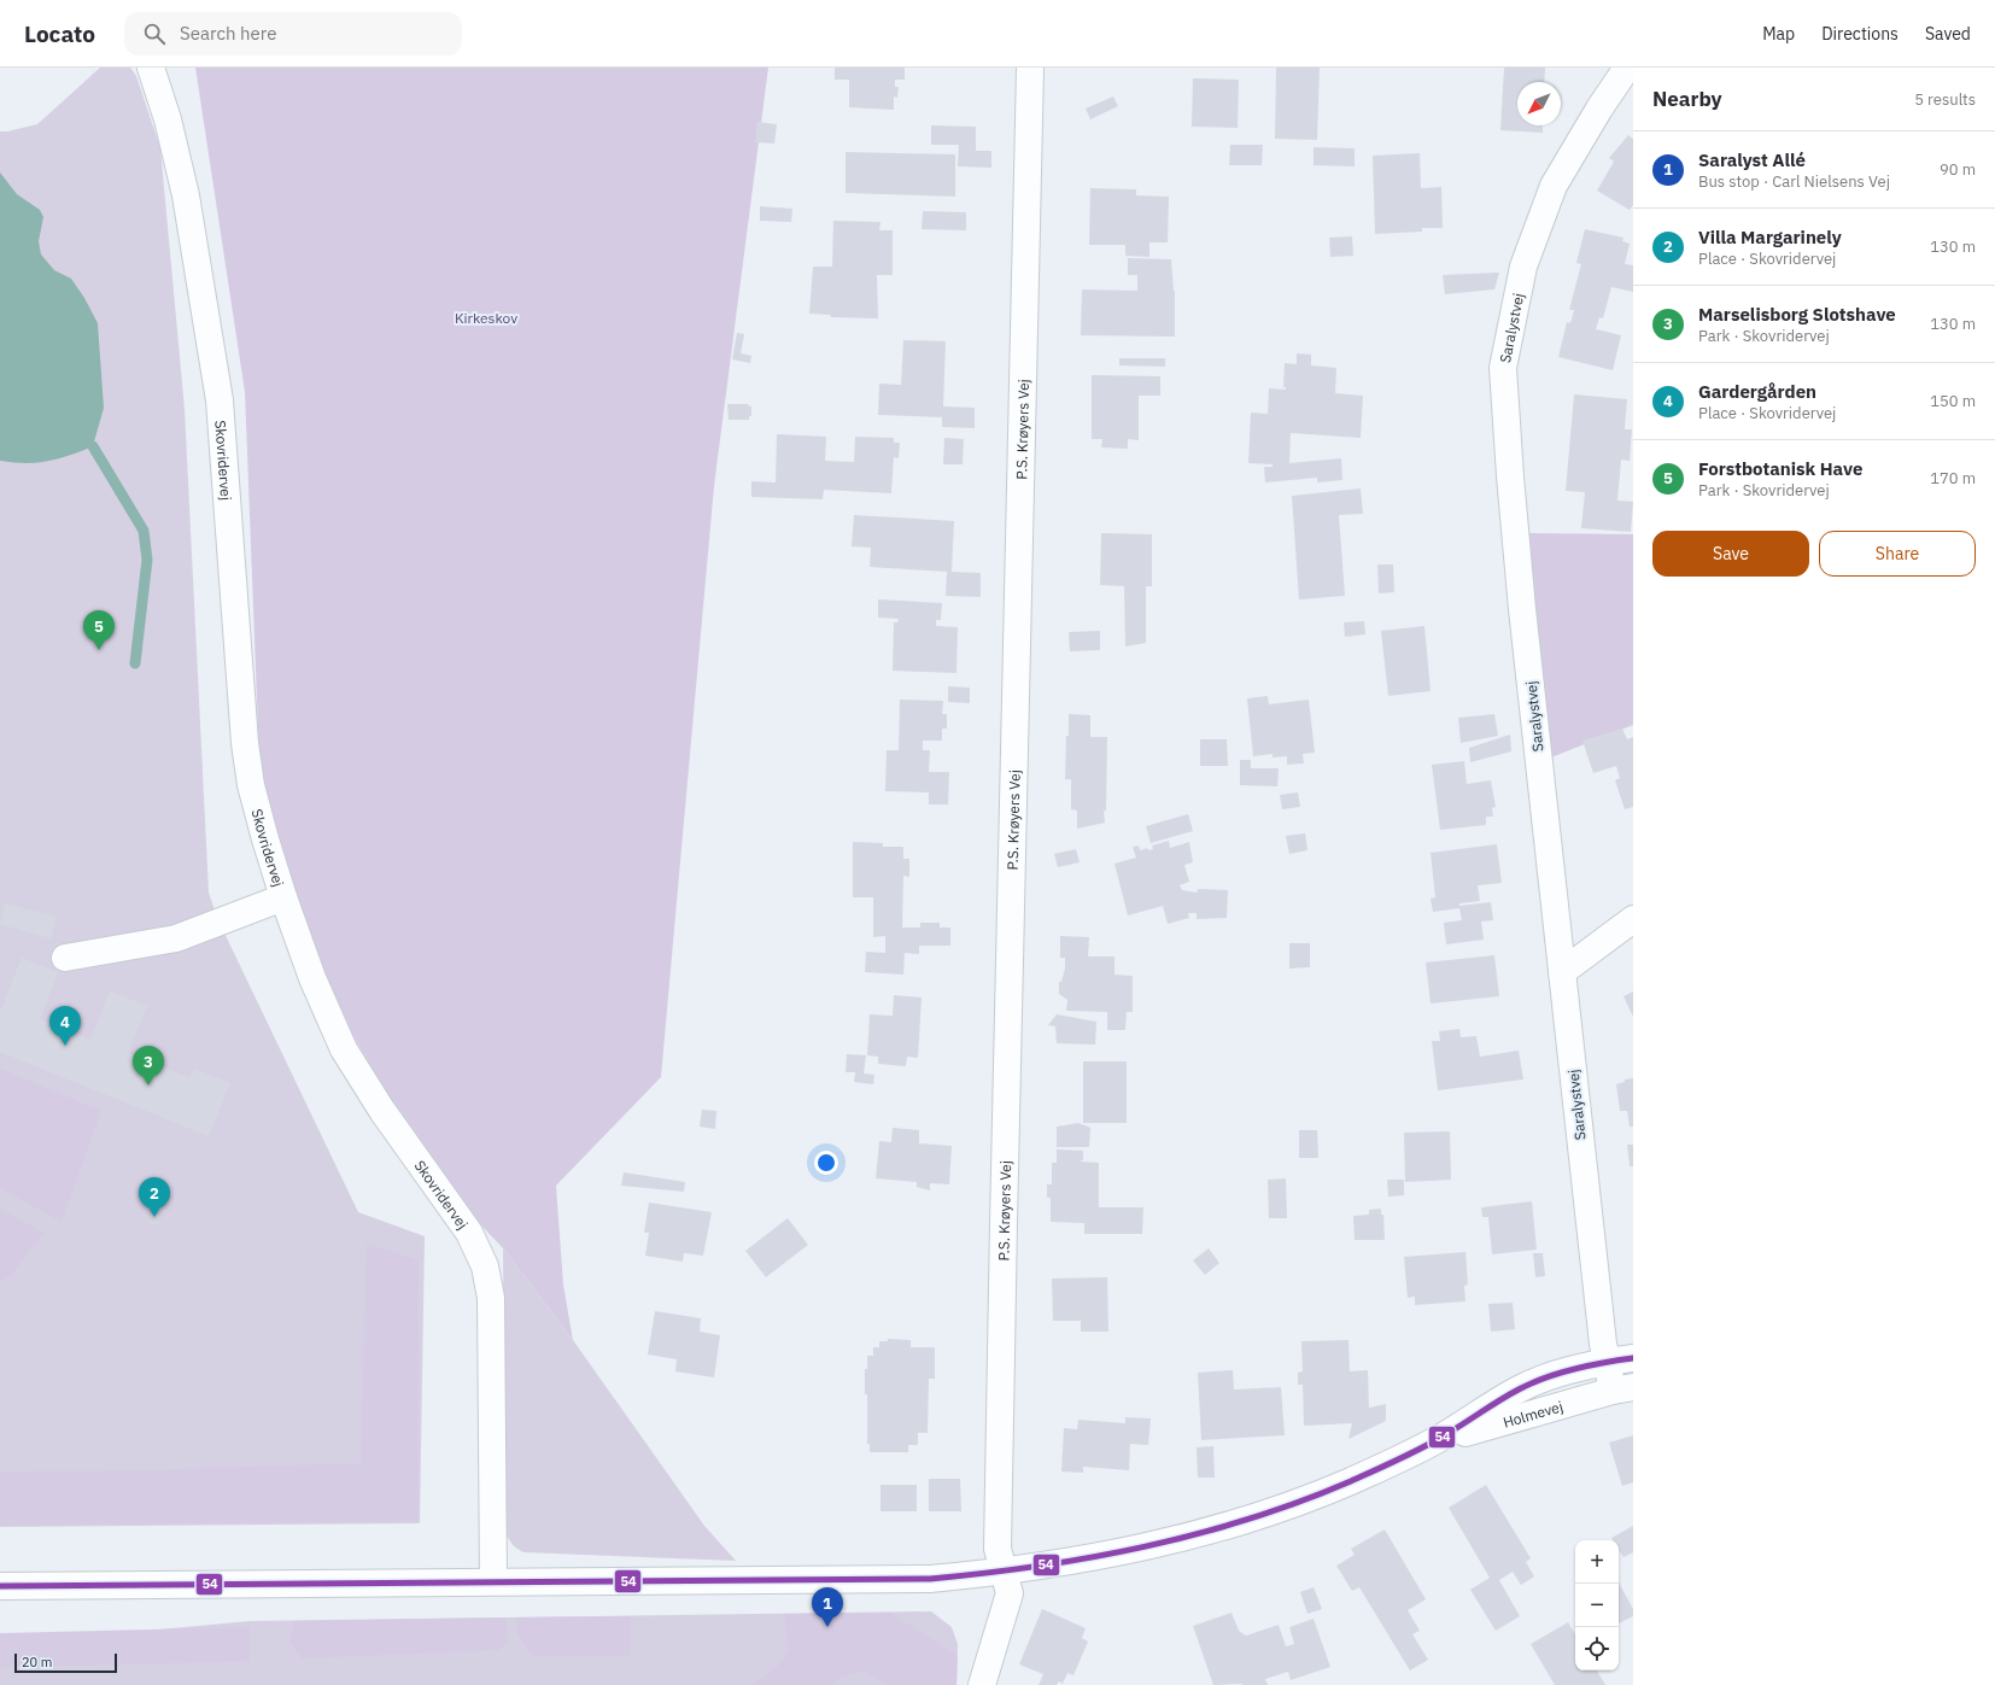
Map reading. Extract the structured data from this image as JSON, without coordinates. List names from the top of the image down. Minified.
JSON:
{"streets":{"street":["Saralystvej","P.S. Krøyers Vej","Skovridervej","Holmevej"]},"crossings":[["Saralystvej","Holmevej"],["P.S. Krøyers Vej","Holmevej"],["Skovridervej","Holmevej"]],"parks":["Kirkeskov"],"lines":["transit line 54"],"scale_bar":"20 m","north":"bottom left","page":{"header":"Locato","search":"Search here","nav":["Map","Directions","Saved"],"heading":["Nearby","5 results"],"list":[{"mark":"1","name":"Saralyst Allé","note":"Bus stop · Carl Nielsens Vej","value":"90 m"},{"mark":"2","name":"Villa Margarinely","note":"Place · Skovridervej","value":"130 m"},{"mark":"3","name":"Marselisborg Slotshave","note":"Park · Skovridervej","value":"130 m"},{"mark":"4","name":"Gardergården","note":"Place · Skovridervej","value":"150 m"},{"mark":"5","name":"Forstbotanisk Have","note":"Park · Skovridervej","value":"170 m"}],"buttons":["Save","Share"],"pins":["5","4","3","2","1"],"map_buttons":["+","−"],"scale":"20 m"}}
